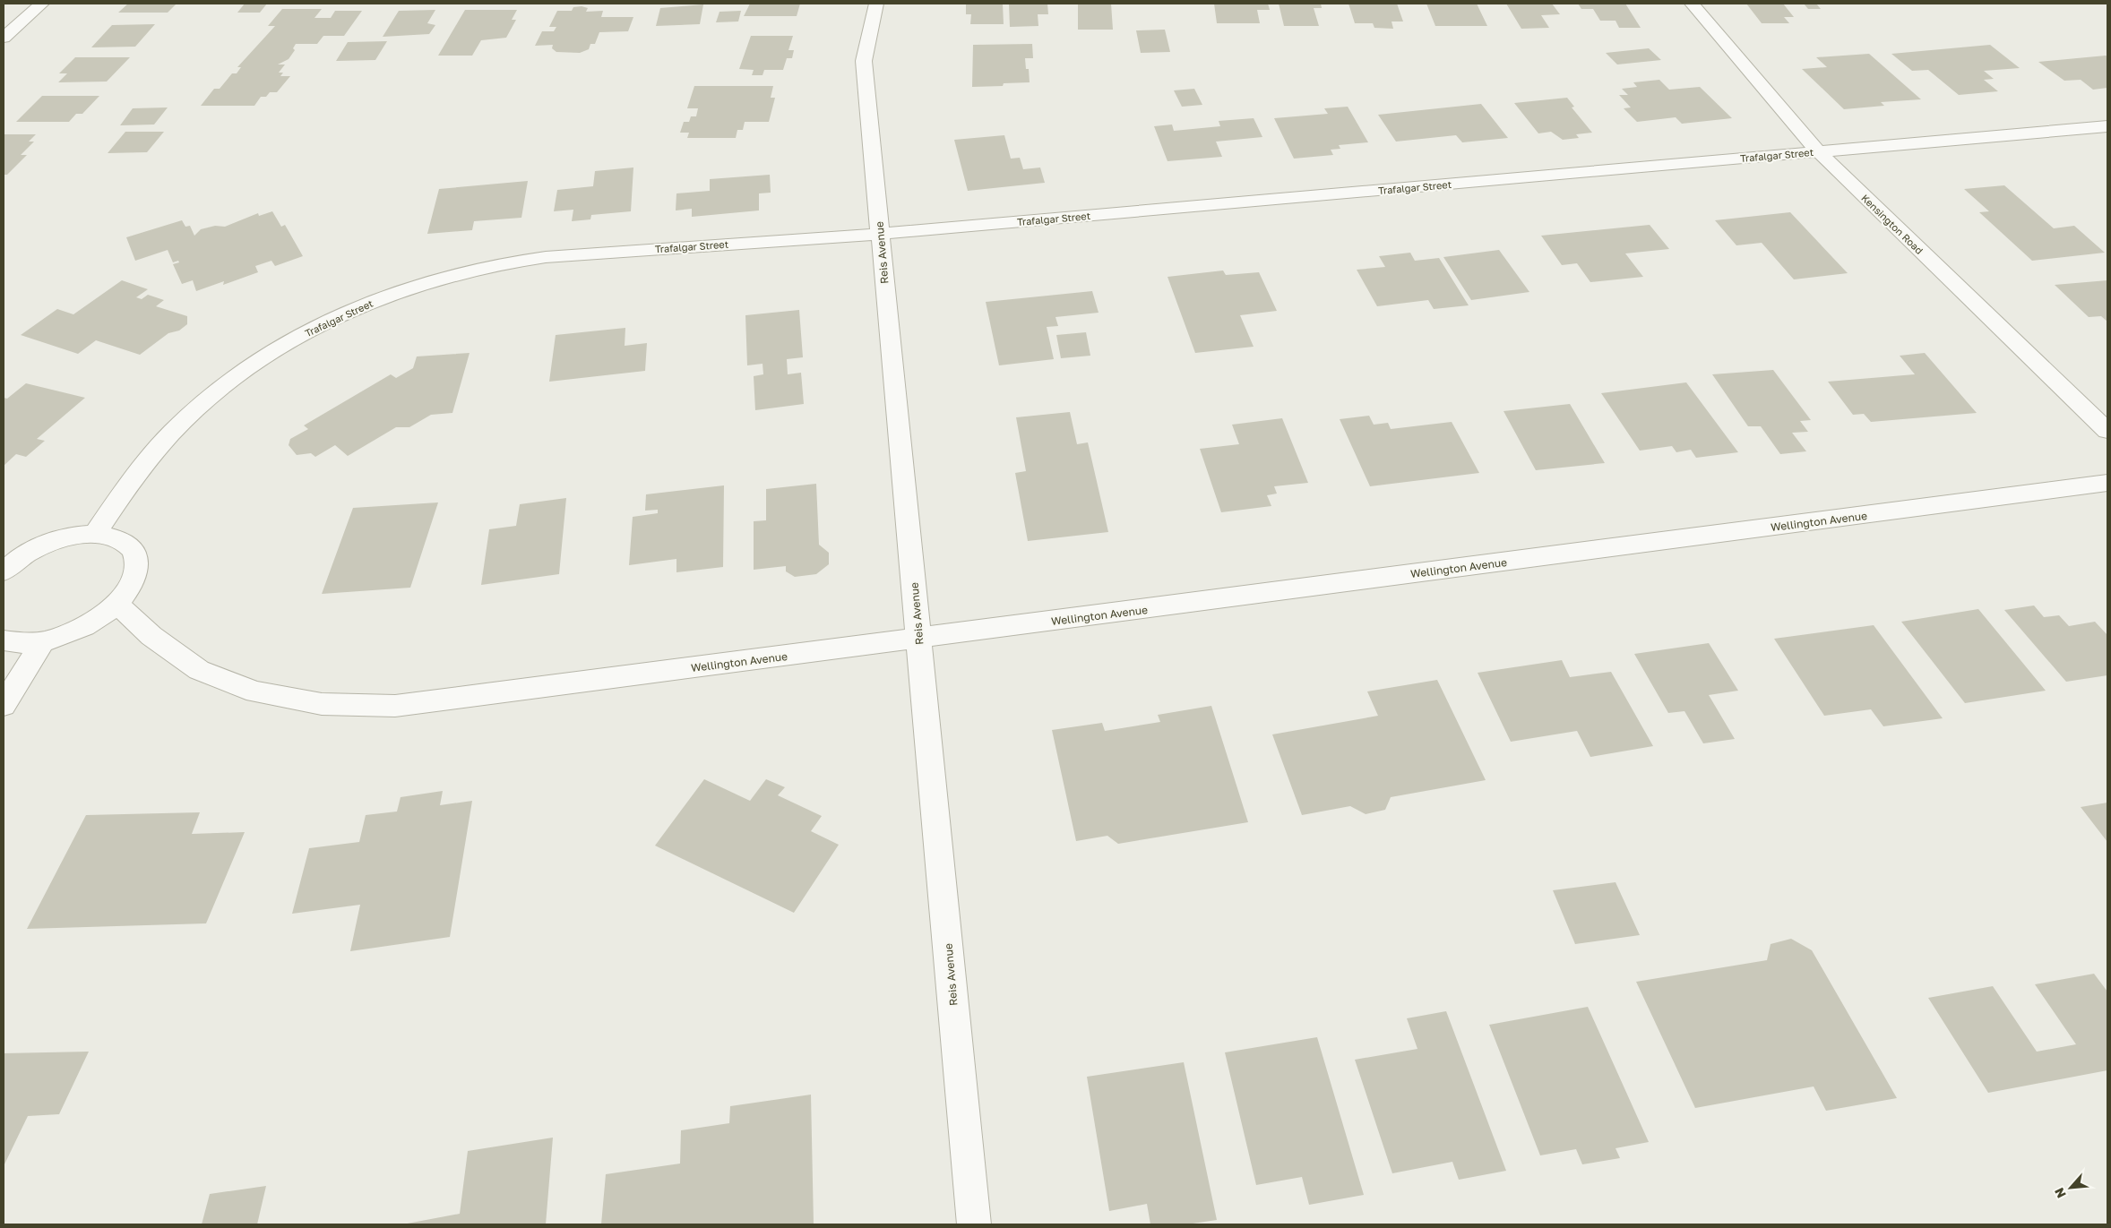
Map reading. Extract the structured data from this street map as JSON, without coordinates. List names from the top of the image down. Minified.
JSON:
{"streets":{"street":["Trafalgar Street","Kensington Road","Reis Avenue","Wellington Avenue"]},"crossings":[["Trafalgar Street","Kensington Road"],["Trafalgar Street","Reis Avenue"],["Reis Avenue","Wellington Avenue"]],"north":"bottom left"}
